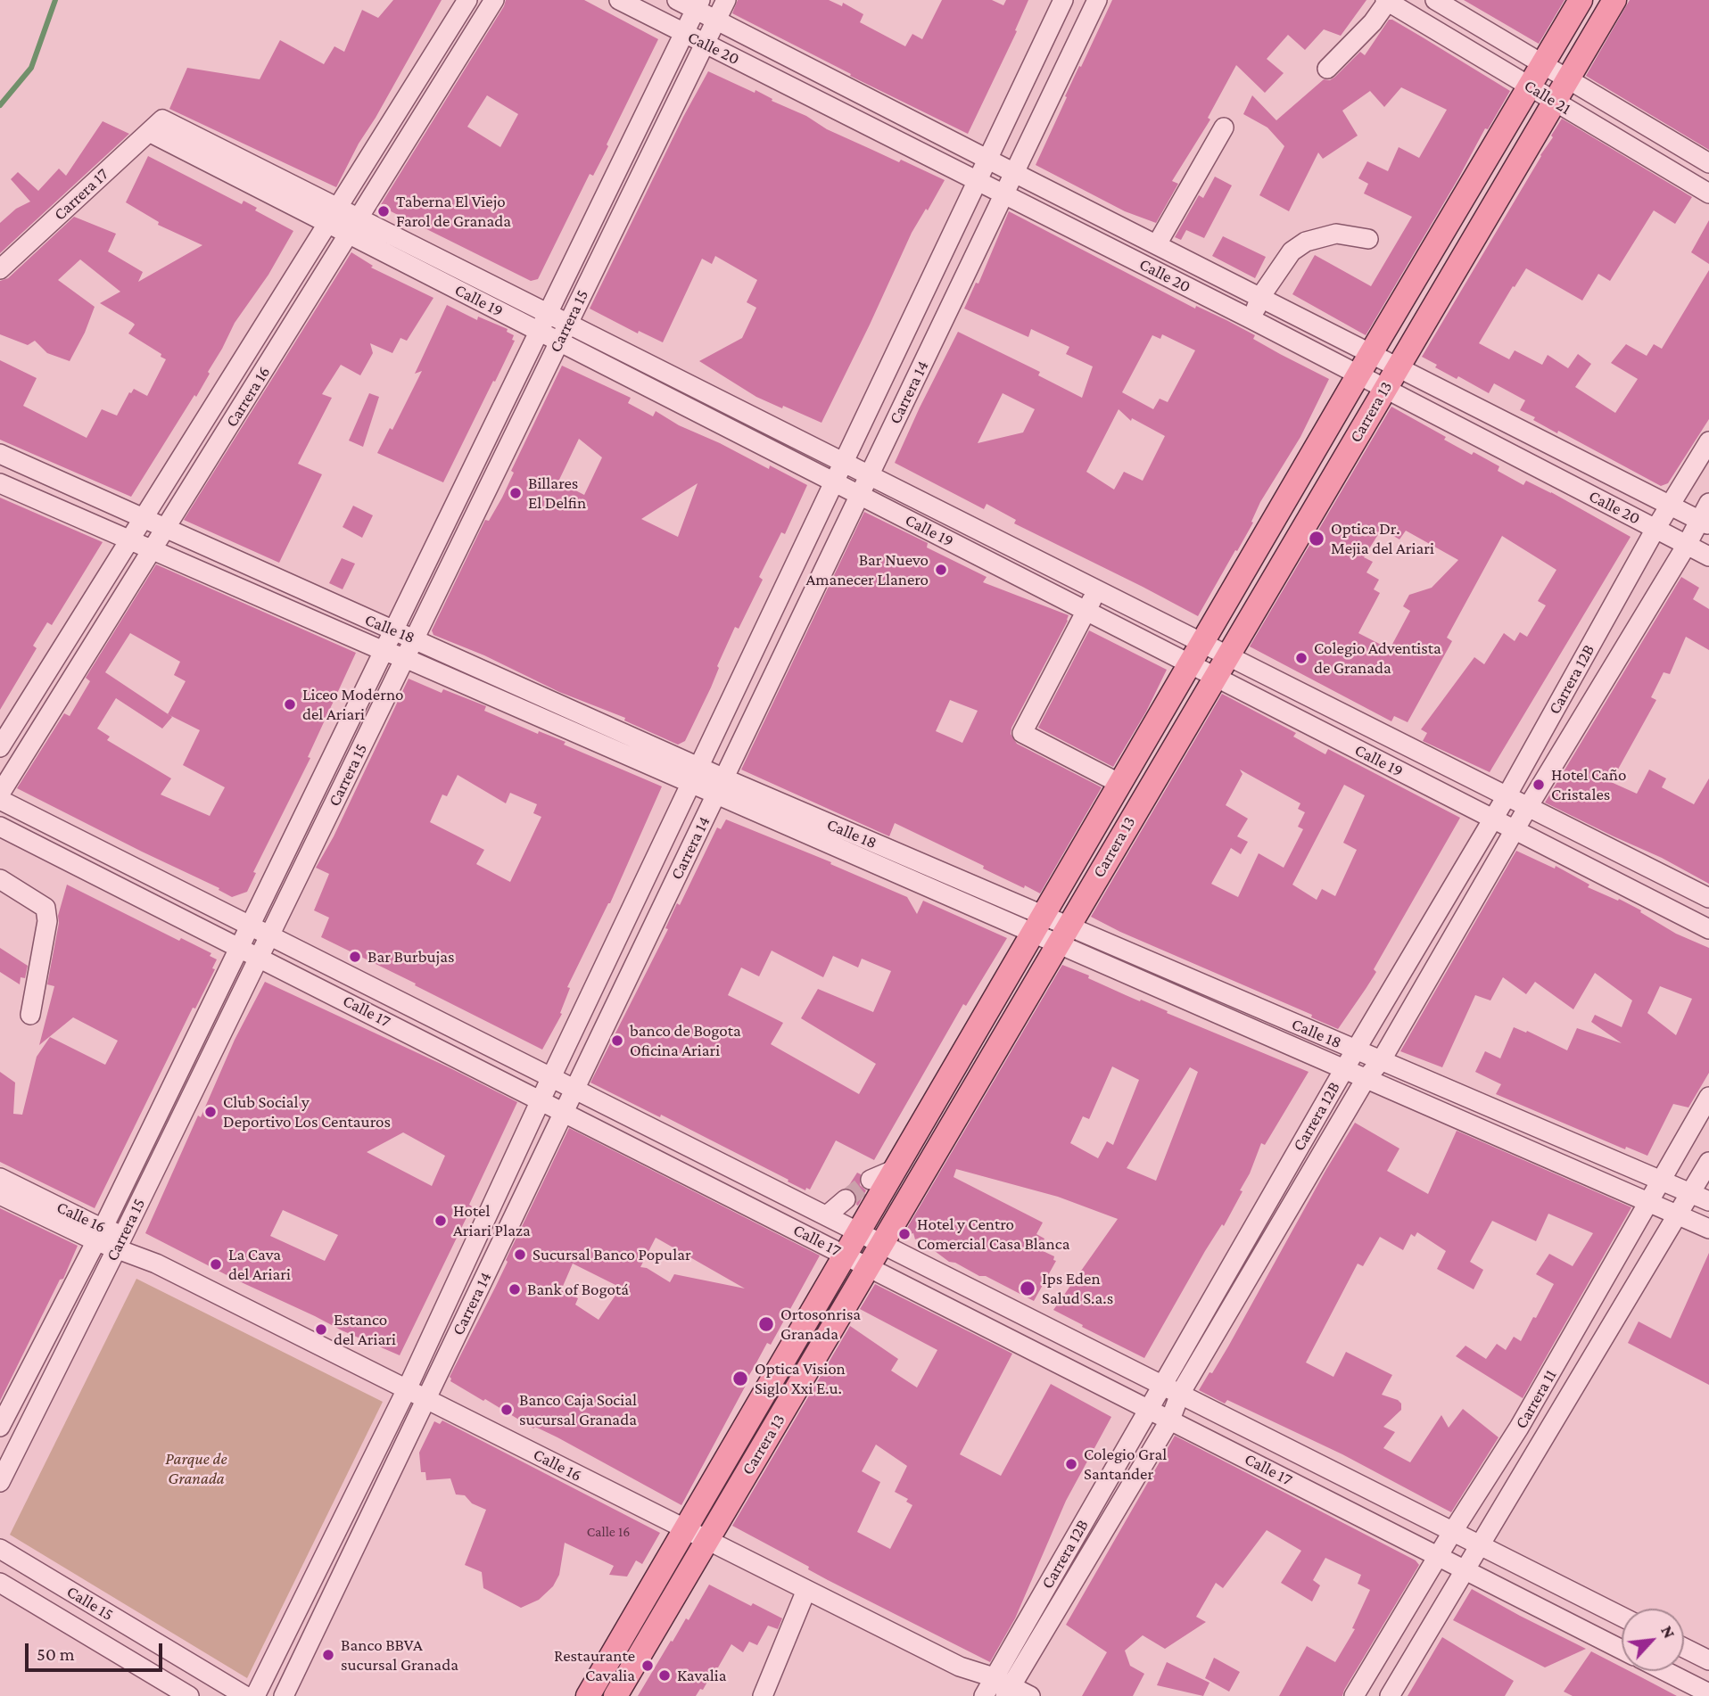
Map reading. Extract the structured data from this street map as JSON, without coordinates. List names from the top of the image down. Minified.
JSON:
{"streets":{"main road":["Carrera 13"],"street":["Calle 20","Calle 21","Carrera 17","Calle 19","Carrera 15","Carrera 14","Carrera 16","Calle 18","Carrera 12B","Calle 17","Calle 16","Carrera 11","Calle 15"]},"crossings":[["Calle 20","Carrera 15"],["Calle 20","Carrera 14"],["Calle 20","Carrera 13"],["Calle 20","Carrera 12B"],["Calle 21","Carrera 13"],["Carrera 17","Calle 19"],["Calle 19","Carrera 15"],["Calle 19","Carrera 14"],["Calle 19","Carrera 16"],["Calle 19","Carrera 13"],["Calle 19","Carrera 12B"],["Carrera 15","Calle 18"],["Carrera 15","Calle 17"],["Carrera 15","Calle 16"],["Carrera 14","Calle 18"],["Carrera 14","Calle 17"],["Carrera 14","Calle 16"],["Carrera 16","Calle 18"],["Carrera 13","Calle 18"],["Carrera 13","Calle 17"],["Carrera 13","Calle 16"],["Calle 18","Carrera 12B"],["Calle 18","Carrera 11"],["Carrera 12B","Calle 17"],["Carrera 12B","Calle 16"],["Calle 17","Carrera 11"]],"parks":["Parque de Granada"],"places":["Taberna El Viejo Farol de Granada","Billares El Delfin","Optica Dr. Mejia del Ariari","Bar Nuevo Amanecer Llanero","Colegio Adventista de Granada","Liceo Moderno del Ariari","Hotel Caño Cristales","Bar Burbujas","banco de Bogota Oficina Ariari","Club Social y Deportivo Los Centauros","Hotel Ariari Plaza","Hotel y Centro Comercial Casa Blanca","Sucursal Banco Popular","La Cava del Ariari","Ips Eden Salud S.a.s","Bank of Bogotá","Ortosonrisa Granada","Estanco del Ariari","Optica Vision Siglo Xxi E.u.","Banco Caja Social sucursal Granada","Colegio Gral Santander","Banco BBVA sucursal Granada","Restaurante Cavalia","Kavalia"],"house_numbers":["Calle 16"],"scale_bar":"50 m","north":"top right"}
